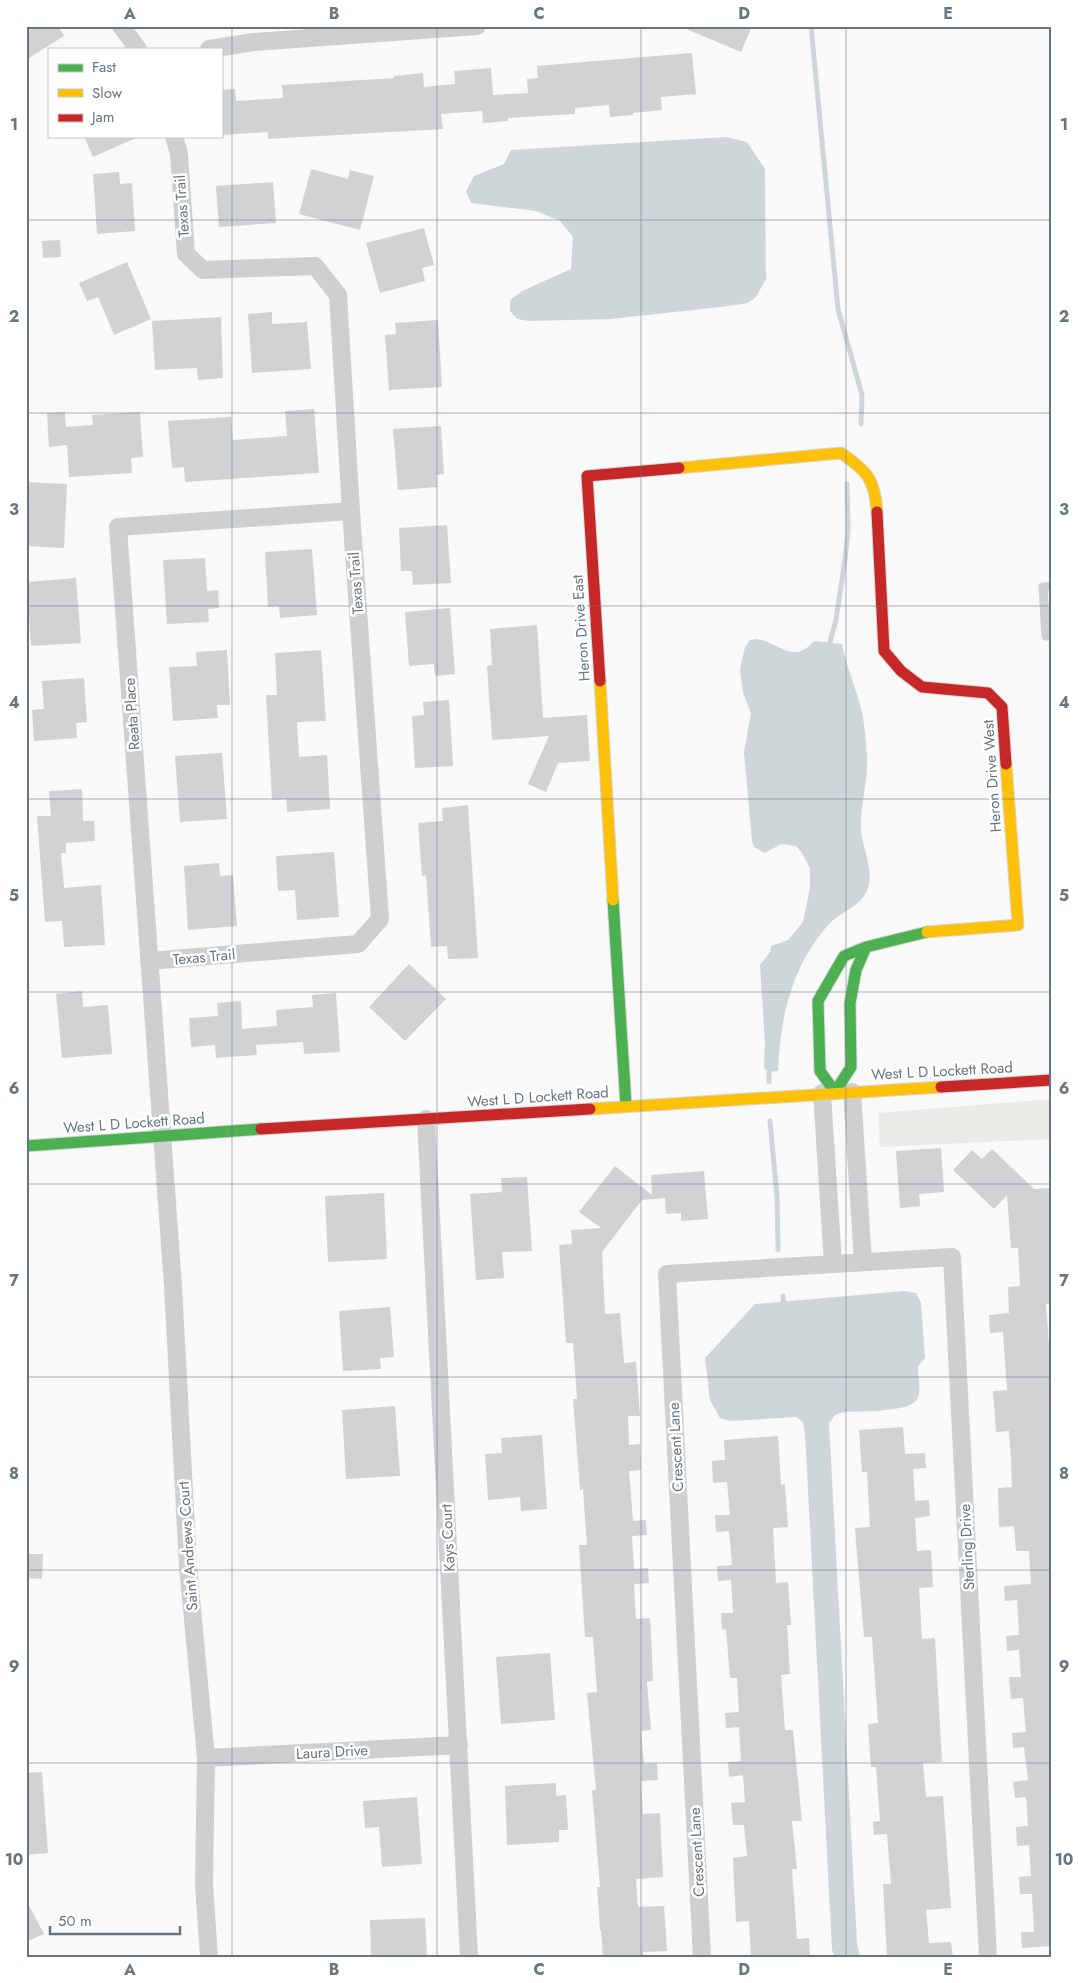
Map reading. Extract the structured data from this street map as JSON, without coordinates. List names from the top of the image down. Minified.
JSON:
{"streets":{"street":["Texas Trail","Heron Drive East","Reata Place","Heron Drive West","West L D Lockett Road","Crescent Lane","Kays Court","Saint Andrews Court","Sterling Drive","Laura Drive"]},"crossings":[["Texas Trail","Reata Place"],["Heron Drive East","Heron Drive West"],["Heron Drive East","West L D Lockett Road"],["Reata Place","West L D Lockett Road"],["Reata Place","Saint Andrews Court"],["Heron Drive West","West L D Lockett Road"],["West L D Lockett Road","Kays Court"],["West L D Lockett Road","Saint Andrews Court"],["Crescent Lane","Sterling Drive"],["Kays Court","Laura Drive"],["Saint Andrews Court","Laura Drive"]],"legend":["Fast","Slow","Jam"],"scale_bar":"50 m","grid":{"columns":["A","B","C","D","E"],"rows":["1","2","3","4","5","6","7","8","9","10"]}}
